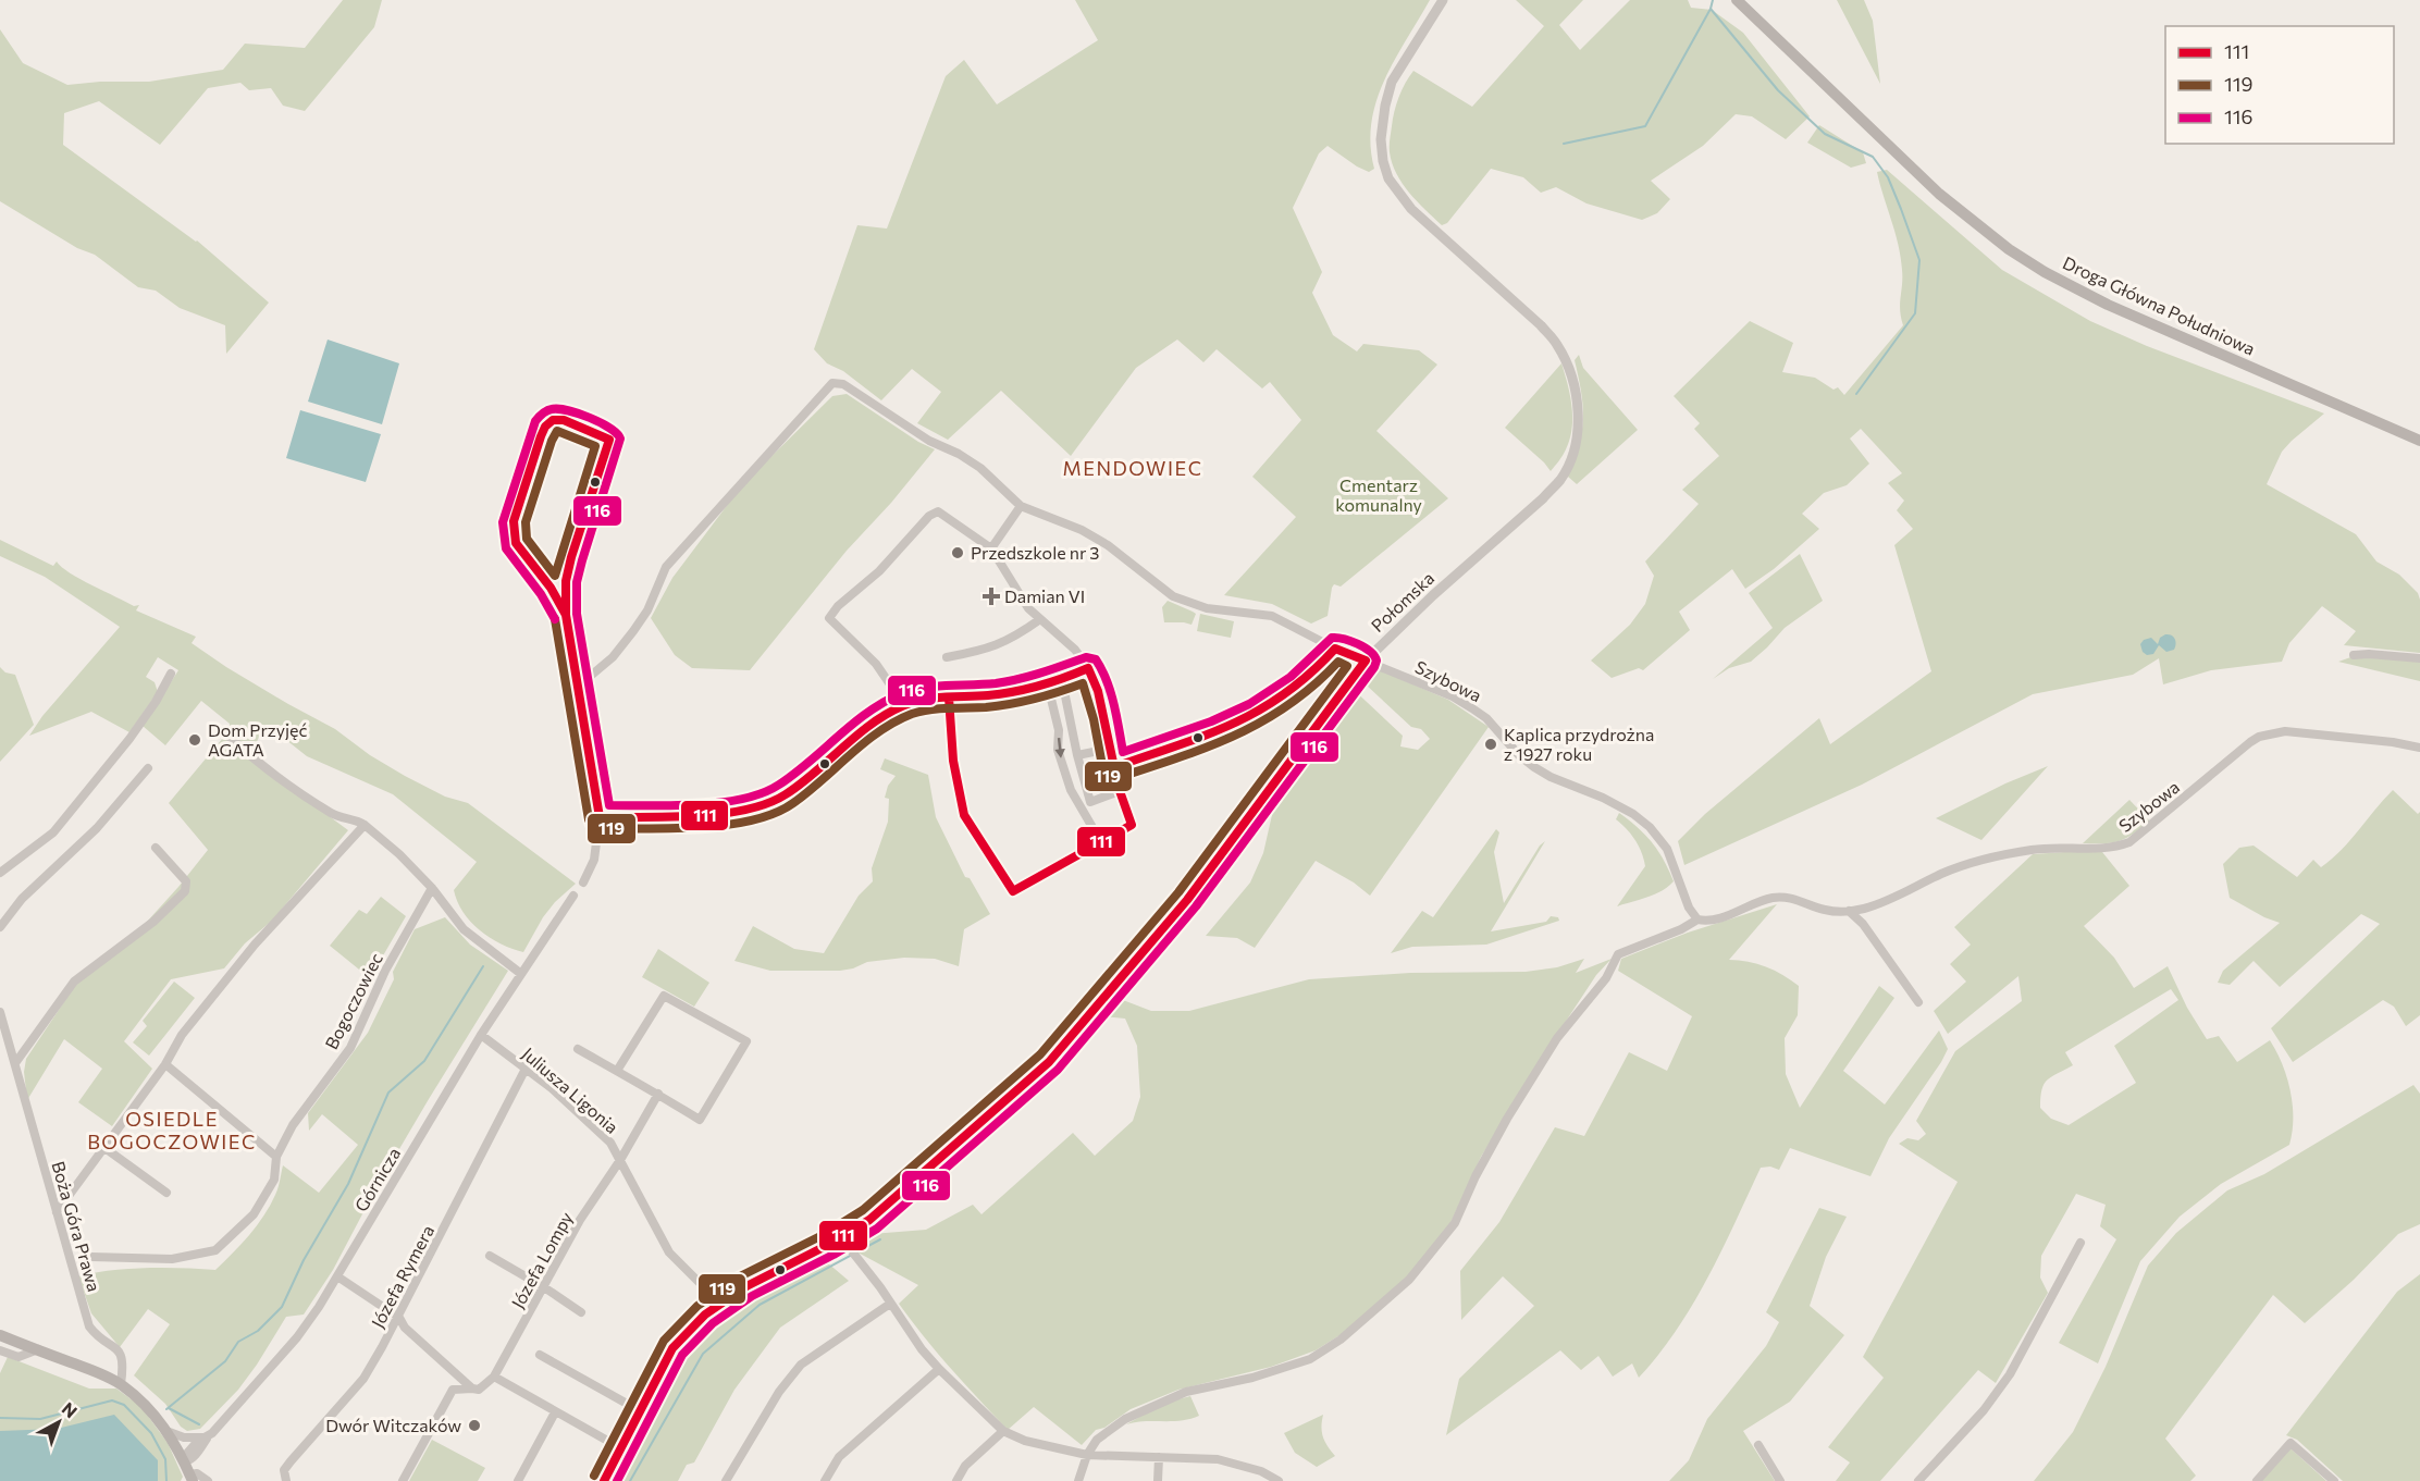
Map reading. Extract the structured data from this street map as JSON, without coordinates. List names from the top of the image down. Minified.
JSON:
{"streets":{"main road":["Droga Główna Południowa"],"street":["Połomska","Szybowa","Bogoczowiec","Juliusza Ligonia","Górnicza","Boża Góra Prawa","Józefa Lompy","Józefa Rymera"]},"crossings":[["Połomska","Szybowa"],["Połomska","Juliusza Ligonia"],["Juliusza Ligonia","Górnicza"],["Juliusza Ligonia","Józefa Lompy"],["Juliusza Ligonia","Józefa Rymera"]],"districts":["MENDOWIEC","OSIEDLE BOGOCZOWIEC"],"parks":["Cmentarz komunalny"],"places":{"other":["Przedszkole nr 3","Dom Przyjęć AGATA","Kaplica przydrożna z 1927 roku","Dwór Witczaków"],"health":["Damian VI"]},"lines":["transit line 116","transit line 111","transit line 119"],"legend":["111","119","116"],"north":"top right"}
